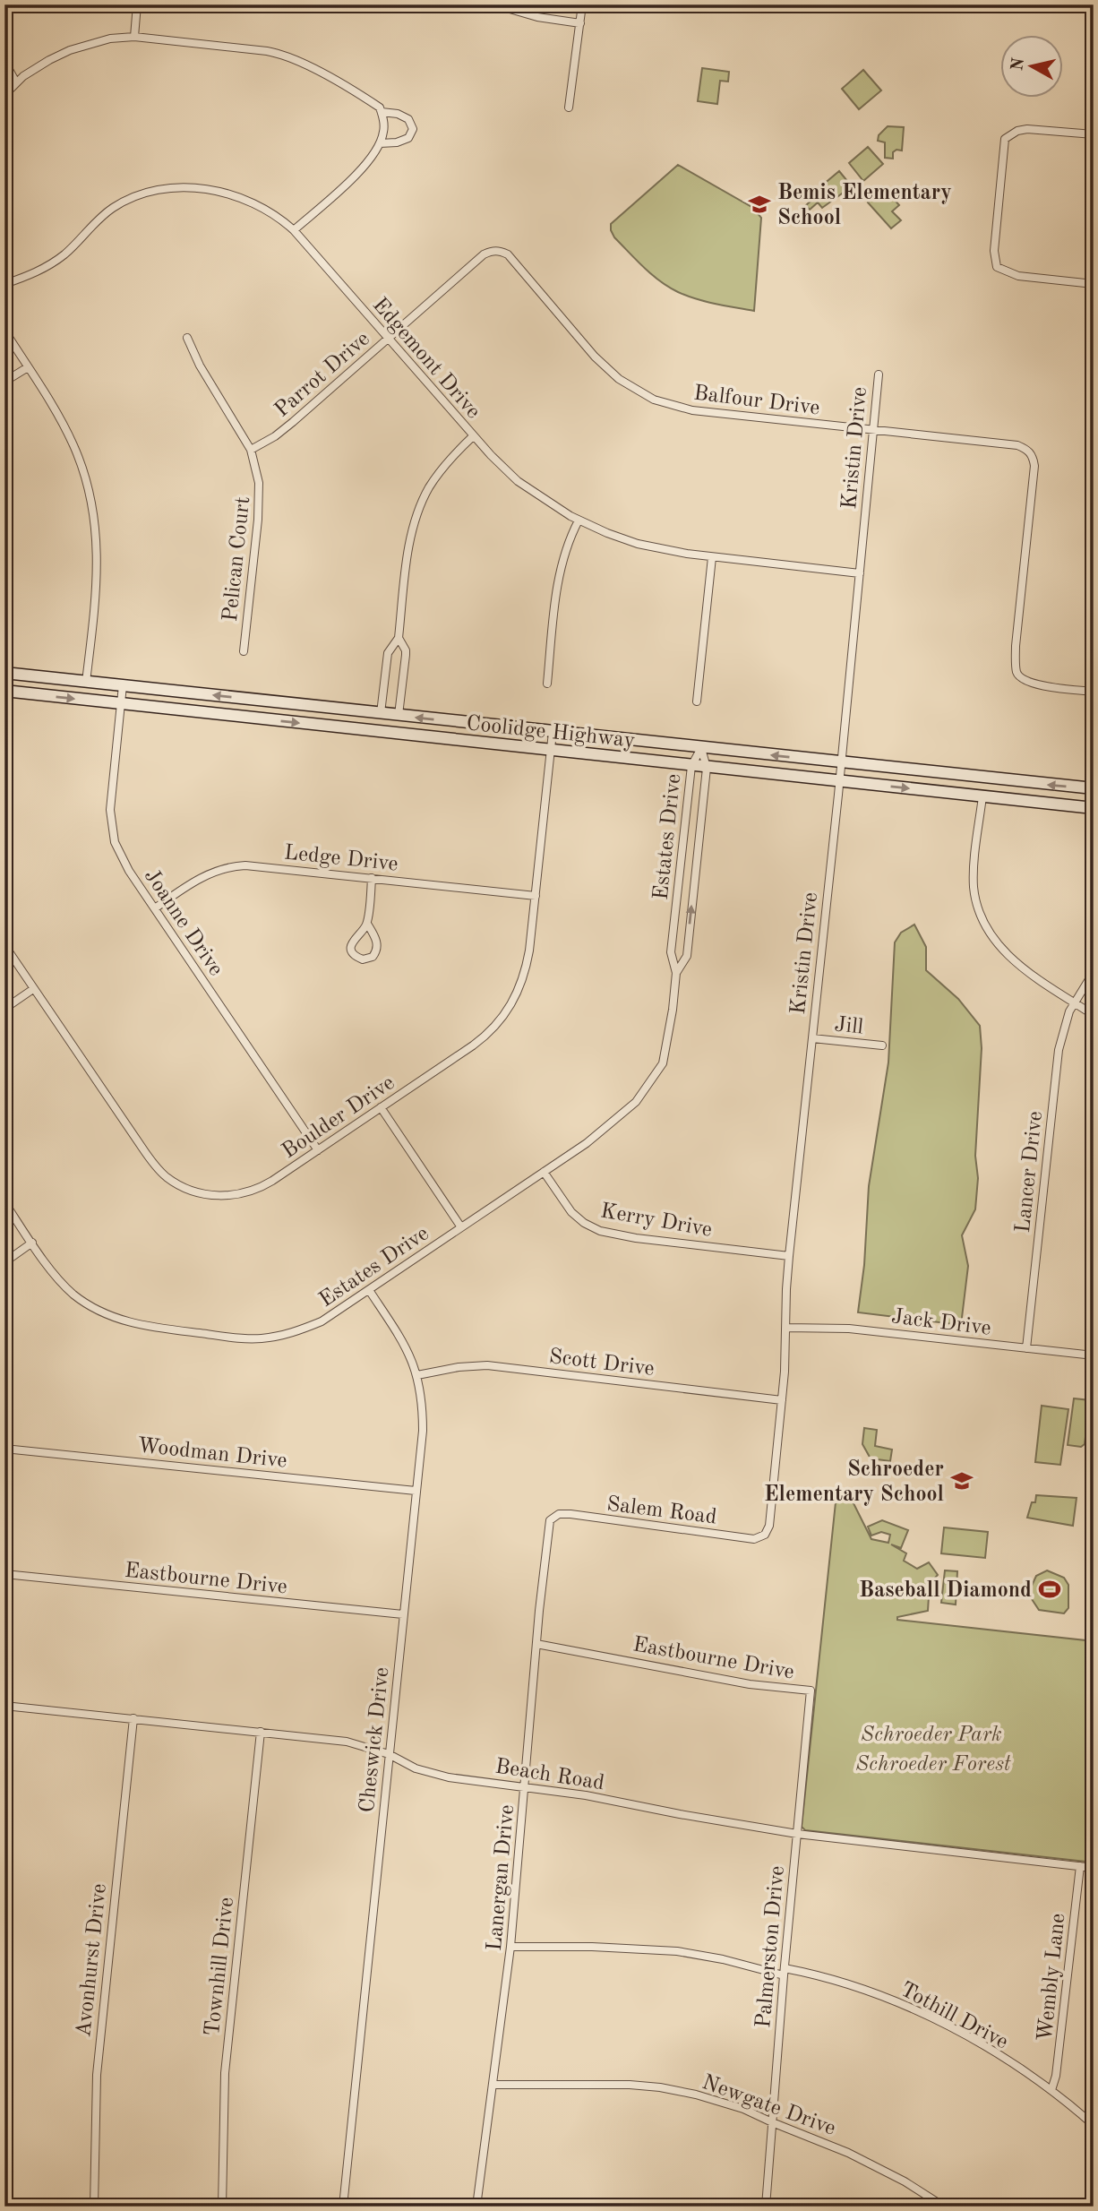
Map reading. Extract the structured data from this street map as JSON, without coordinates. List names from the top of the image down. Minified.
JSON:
{"streets":{"main road":["Coolidge Highway"],"street":["Edgemont Drive","Parrot Drive","Balfour Drive","Kristin Drive","Pelican Court","Estates Drive","Ledge Drive","Joanne Drive","Jill","Boulder Drive","Lancer Drive","Kerry Drive","Jack Drive","Scott Drive","Woodman Drive","Salem Road","Eastbourne Drive","Cheswick Drive","Beach Road","Lanergan Drive","Palmerston Drive","Avonhurst Drive","Townhill Drive","Wembly Lane","Tothill Drive","Newgate Drive"]},"crossings":[["Edgemont Drive","Parrot Drive"],["Edgemont Drive","Kristin Drive"],["Parrot Drive","Balfour Drive"],["Parrot Drive","Pelican Court"],["Balfour Drive","Kristin Drive"],["Kristin Drive","Coolidge Highway"],["Kristin Drive","Jill"],["Kristin Drive","Kerry Drive"],["Kristin Drive","Jack Drive"],["Kristin Drive","Scott Drive"],["Kristin Drive","Salem Road"],["Coolidge Highway","Estates Drive"],["Coolidge Highway","Joanne Drive"],["Coolidge Highway","Boulder Drive"],["Estates Drive","Kerry Drive"],["Estates Drive","Cheswick Drive"],["Ledge Drive","Joanne Drive"],["Ledge Drive","Boulder Drive"],["Joanne Drive","Boulder Drive"],["Lancer Drive","Jack Drive"],["Scott Drive","Cheswick Drive"],["Woodman Drive","Cheswick Drive"],["Salem Road","Lanergan Drive"],["Eastbourne Drive","Cheswick Drive"],["Eastbourne Drive","Lanergan Drive"],["Eastbourne Drive","Palmerston Drive"],["Cheswick Drive","Beach Road"],["Beach Road","Lanergan Drive"],["Beach Road","Palmerston Drive"],["Beach Road","Avonhurst Drive"],["Beach Road","Townhill Drive"],["Beach Road","Wembly Lane"],["Lanergan Drive","Tothill Drive"],["Lanergan Drive","Newgate Drive"],["Palmerston Drive","Tothill Drive"],["Palmerston Drive","Newgate Drive"],["Wembly Lane","Tothill Drive"]],"parks":["Schroeder Park","Schroeder Forest"],"places":{"school or university":["Bemis Elementary School","Schroeder Elementary School"],"sports":["Baseball Diamond"]},"north":"left"}
